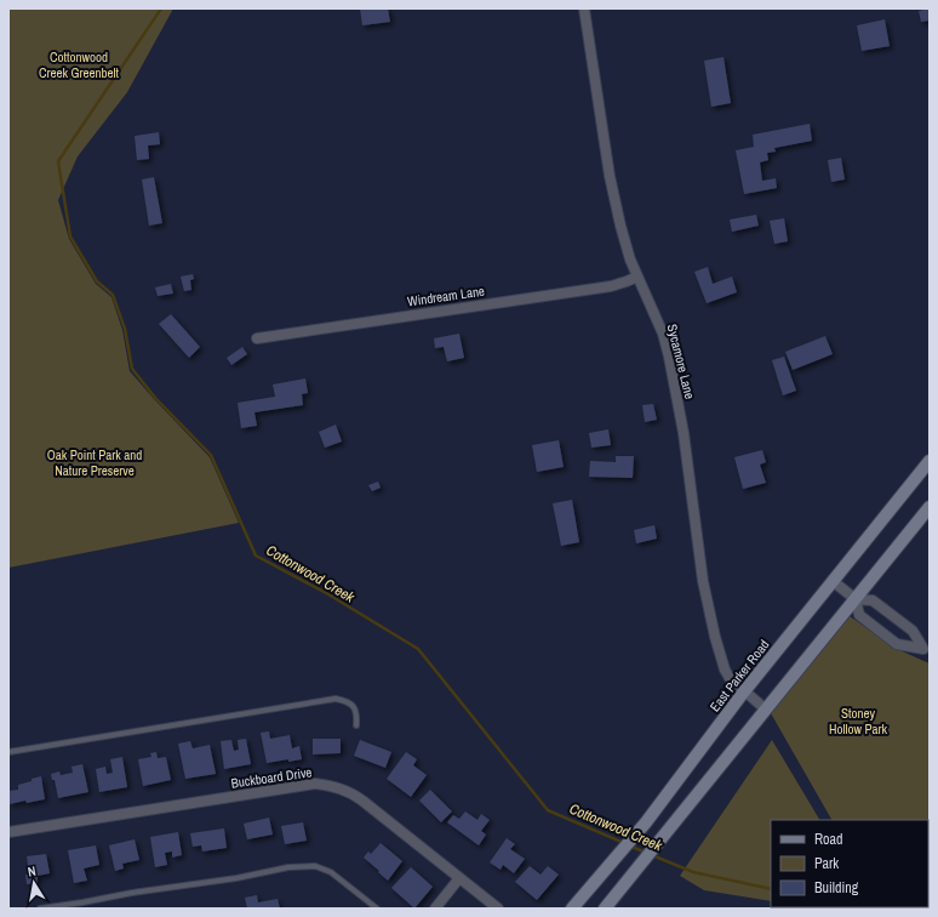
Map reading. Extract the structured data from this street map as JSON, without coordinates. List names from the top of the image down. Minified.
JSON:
{"streets":{"main road":["East Parker Road"],"street":["Windream Lane","Sycamore Lane","Buckboard Drive"]},"crossings":[["Windream Lane","Sycamore Lane"],["Sycamore Lane","East Parker Road"]],"water":["Cottonwood Creek"],"parks":["Cottonwood Creek Greenbelt","Oak Point Park and Nature Preserve","Stoney Hollow Park"],"legend":["Road","Park","Building"],"north":"top"}
